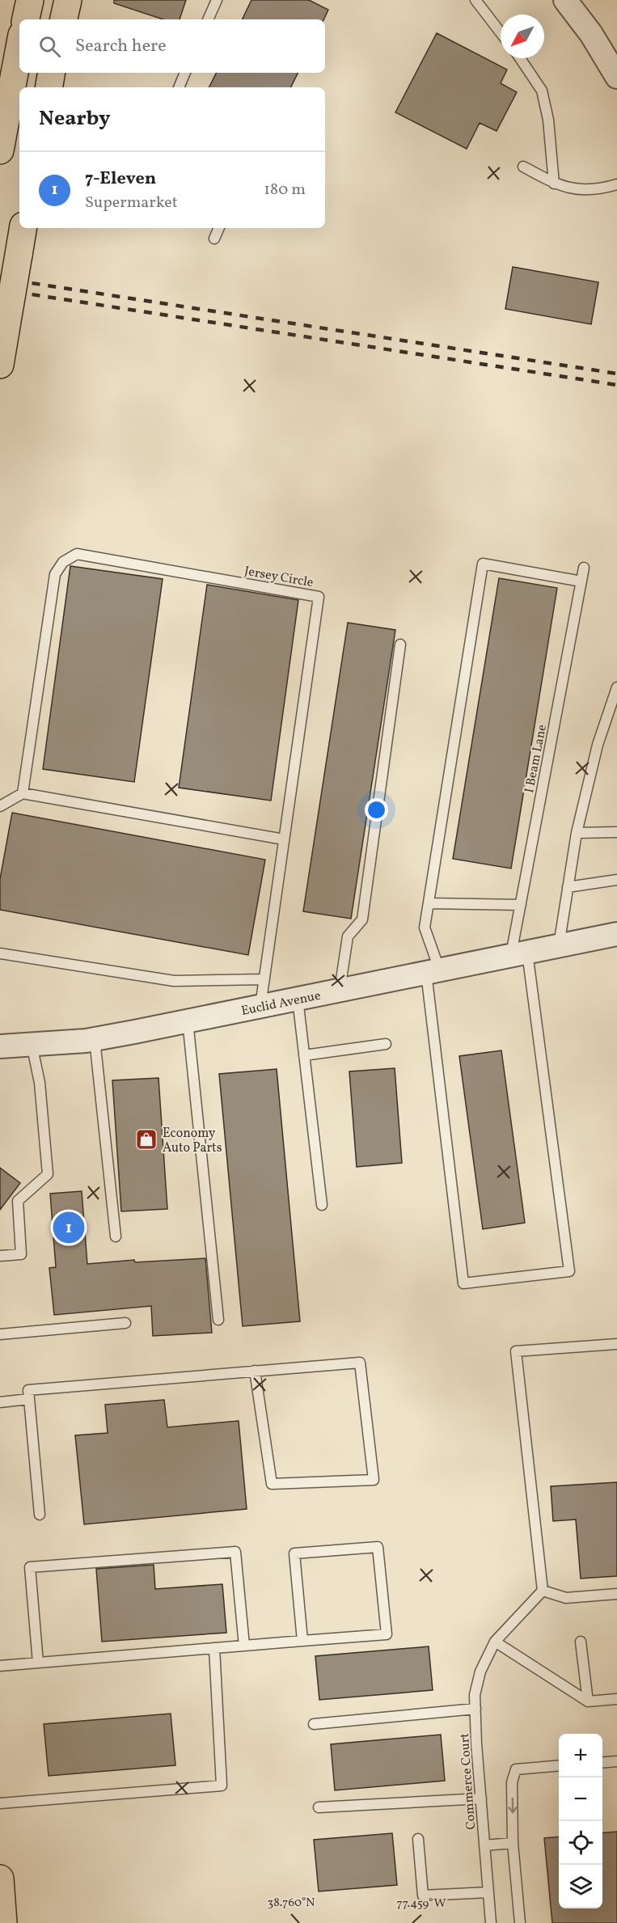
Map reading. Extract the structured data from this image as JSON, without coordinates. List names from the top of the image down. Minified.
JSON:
{"streets":{"street":["Euclid Avenue"],"lane":["Jersey Circle","I Beam Lane","Commerce Court"]},"crossings":[["Jersey Circle","Euclid Avenue"],["I Beam Lane","Euclid Avenue"]],"places":{"shop":["Economy Auto Parts"]},"north":"bottom left","page":{"search":"Search here","heading":"Nearby","list":[{"mark":"1","name":"7-Eleven","note":"Supermarket","value":"180 m"}],"pins":"1","map_buttons":["+","−"]},"coordinates":["38.760°N","77.459°W"]}
